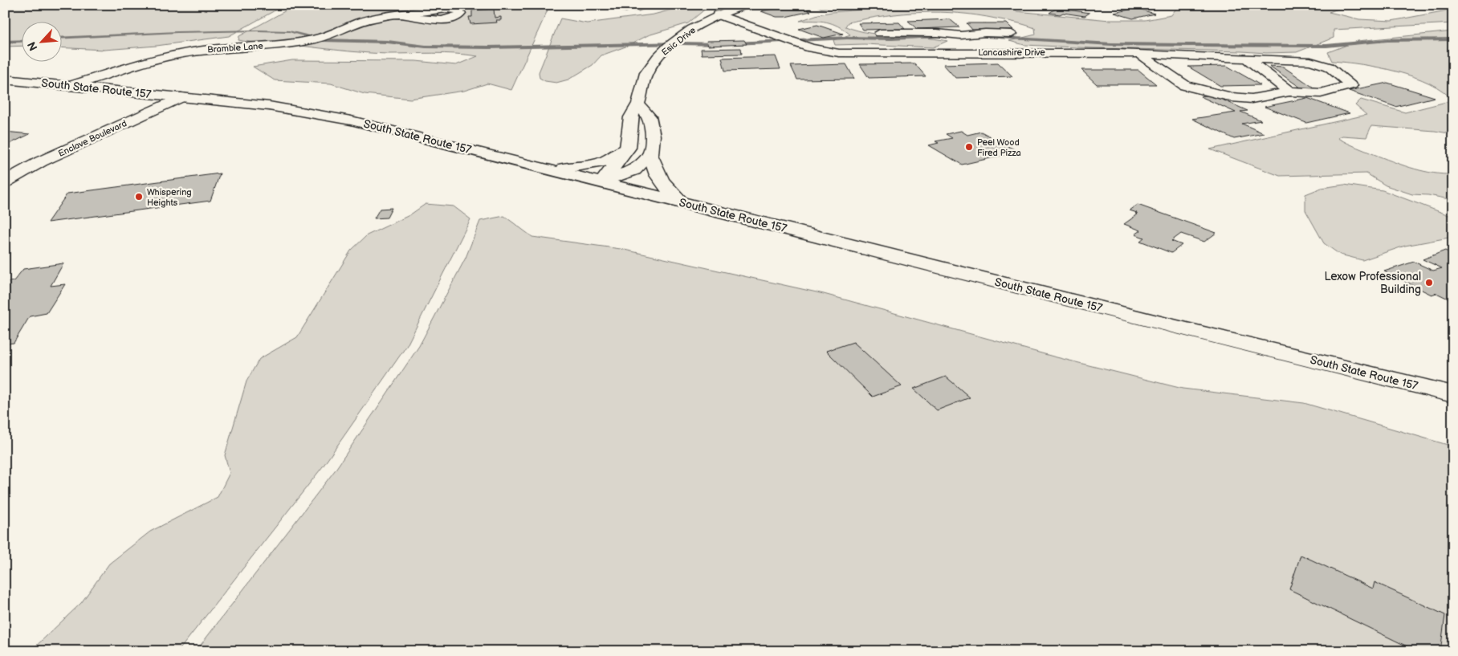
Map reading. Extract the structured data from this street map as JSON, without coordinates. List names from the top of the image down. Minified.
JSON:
{"streets":{"street":["Esic Drive","Bramble Lane","Lancashire Drive","South State Route 157","Enclave Boulevard"]},"crossings":[["Esic Drive","Lancashire Drive"],["Esic Drive","South State Route 157"],["Bramble Lane","South State Route 157"],["South State Route 157","Enclave Boulevard"]],"places":["Peel Wood Fired Pizza","Whispering Heights","Lexow Professional Building"],"north":"bottom left"}
